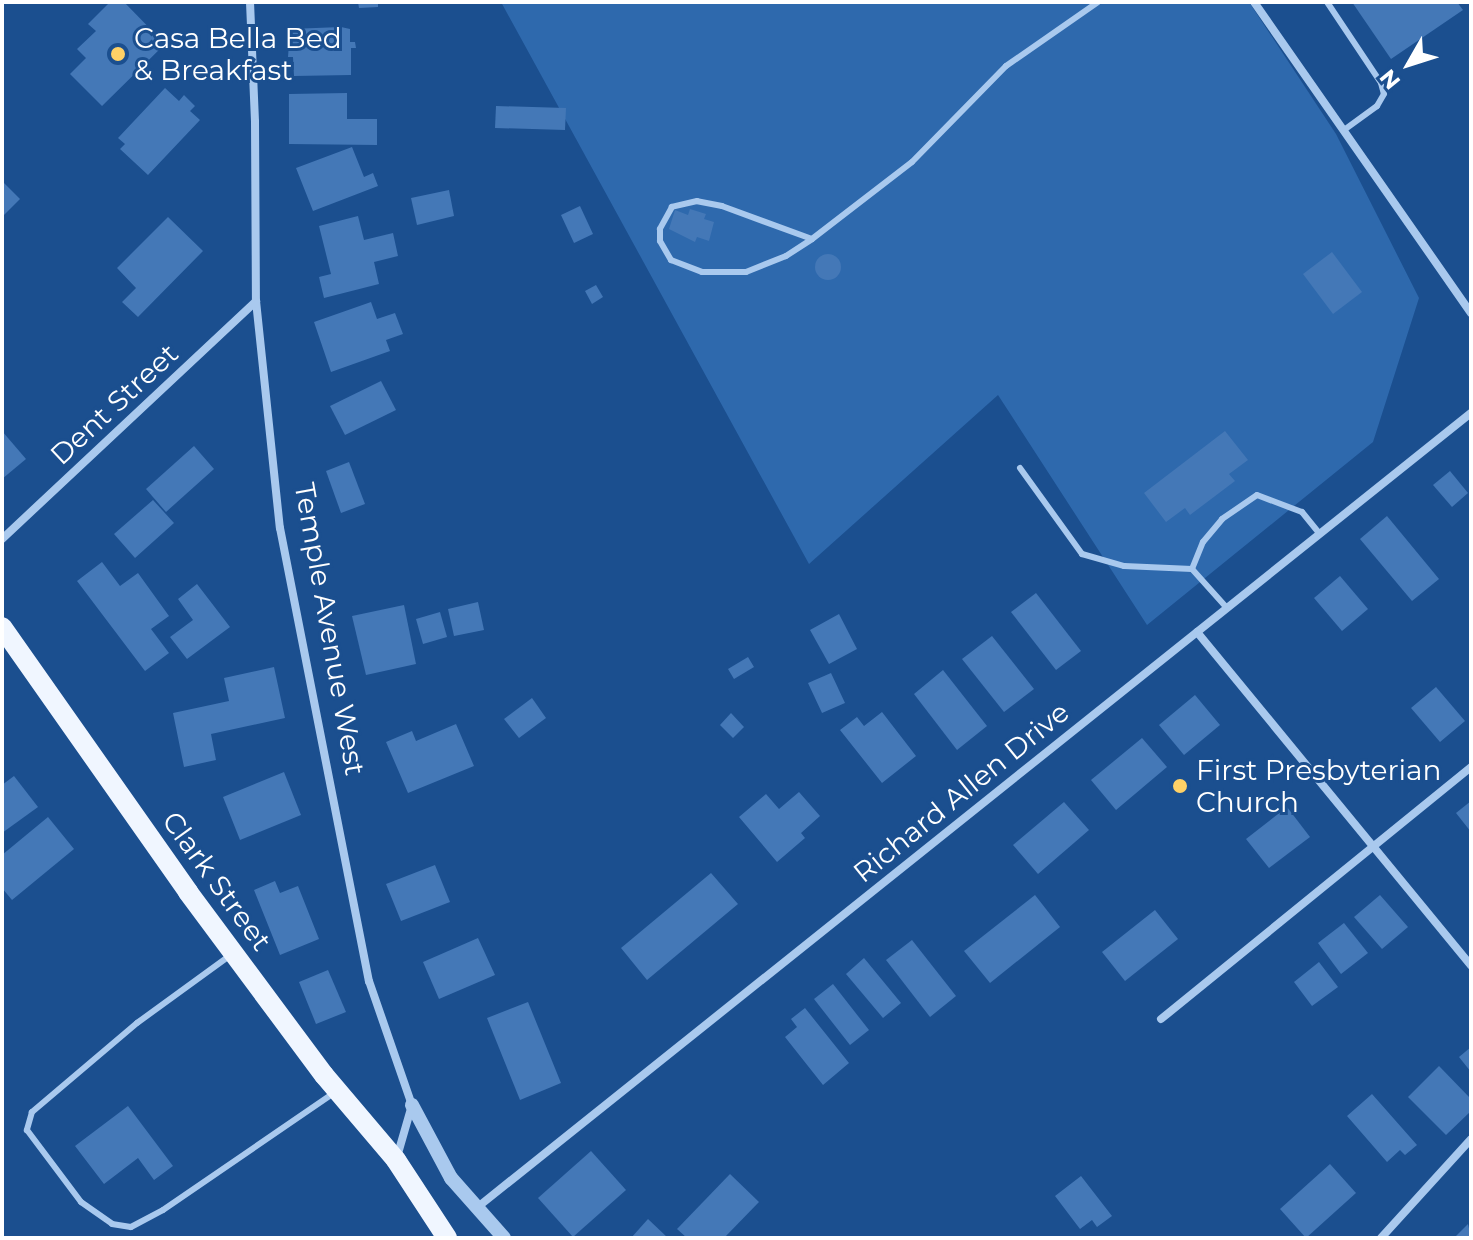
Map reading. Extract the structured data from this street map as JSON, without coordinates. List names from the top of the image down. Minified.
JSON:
{"streets":{"main road":["Clark Street"],"street":["Dent Street","Temple Avenue West","Richard Allen Drive"]},"crossings":[["Dent Street","Temple Avenue West"]],"places":["Casa Bella Bed & Breakfast","First Presbyterian Church"],"north":"bottom left"}
